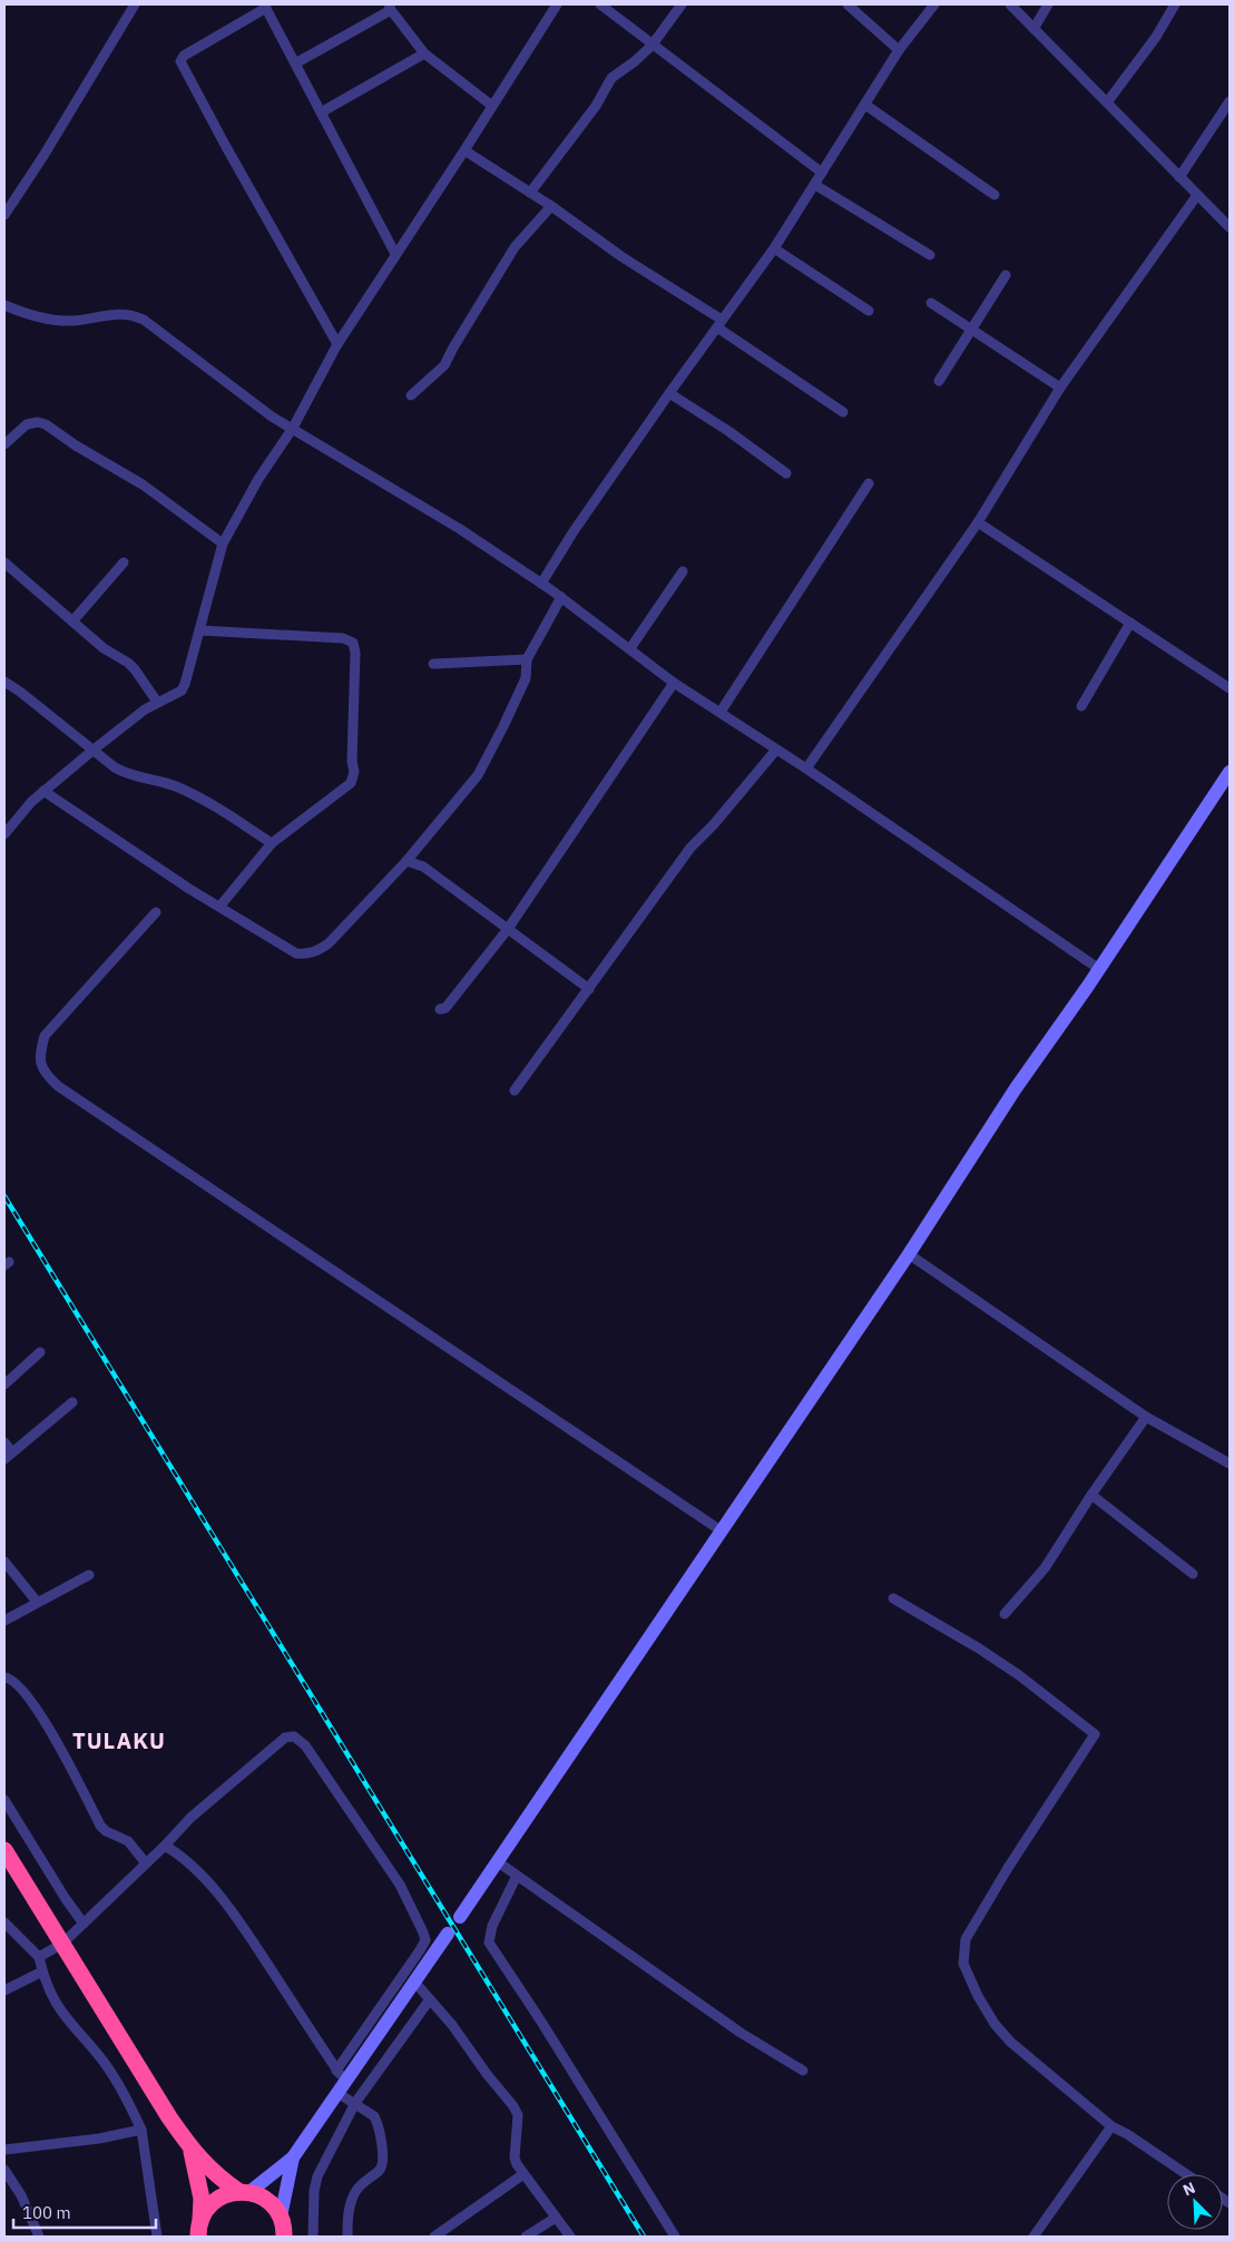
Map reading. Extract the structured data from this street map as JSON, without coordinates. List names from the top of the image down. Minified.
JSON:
{"districts":["TULAKU"],"scale_bar":"100 m","north":"top left"}
